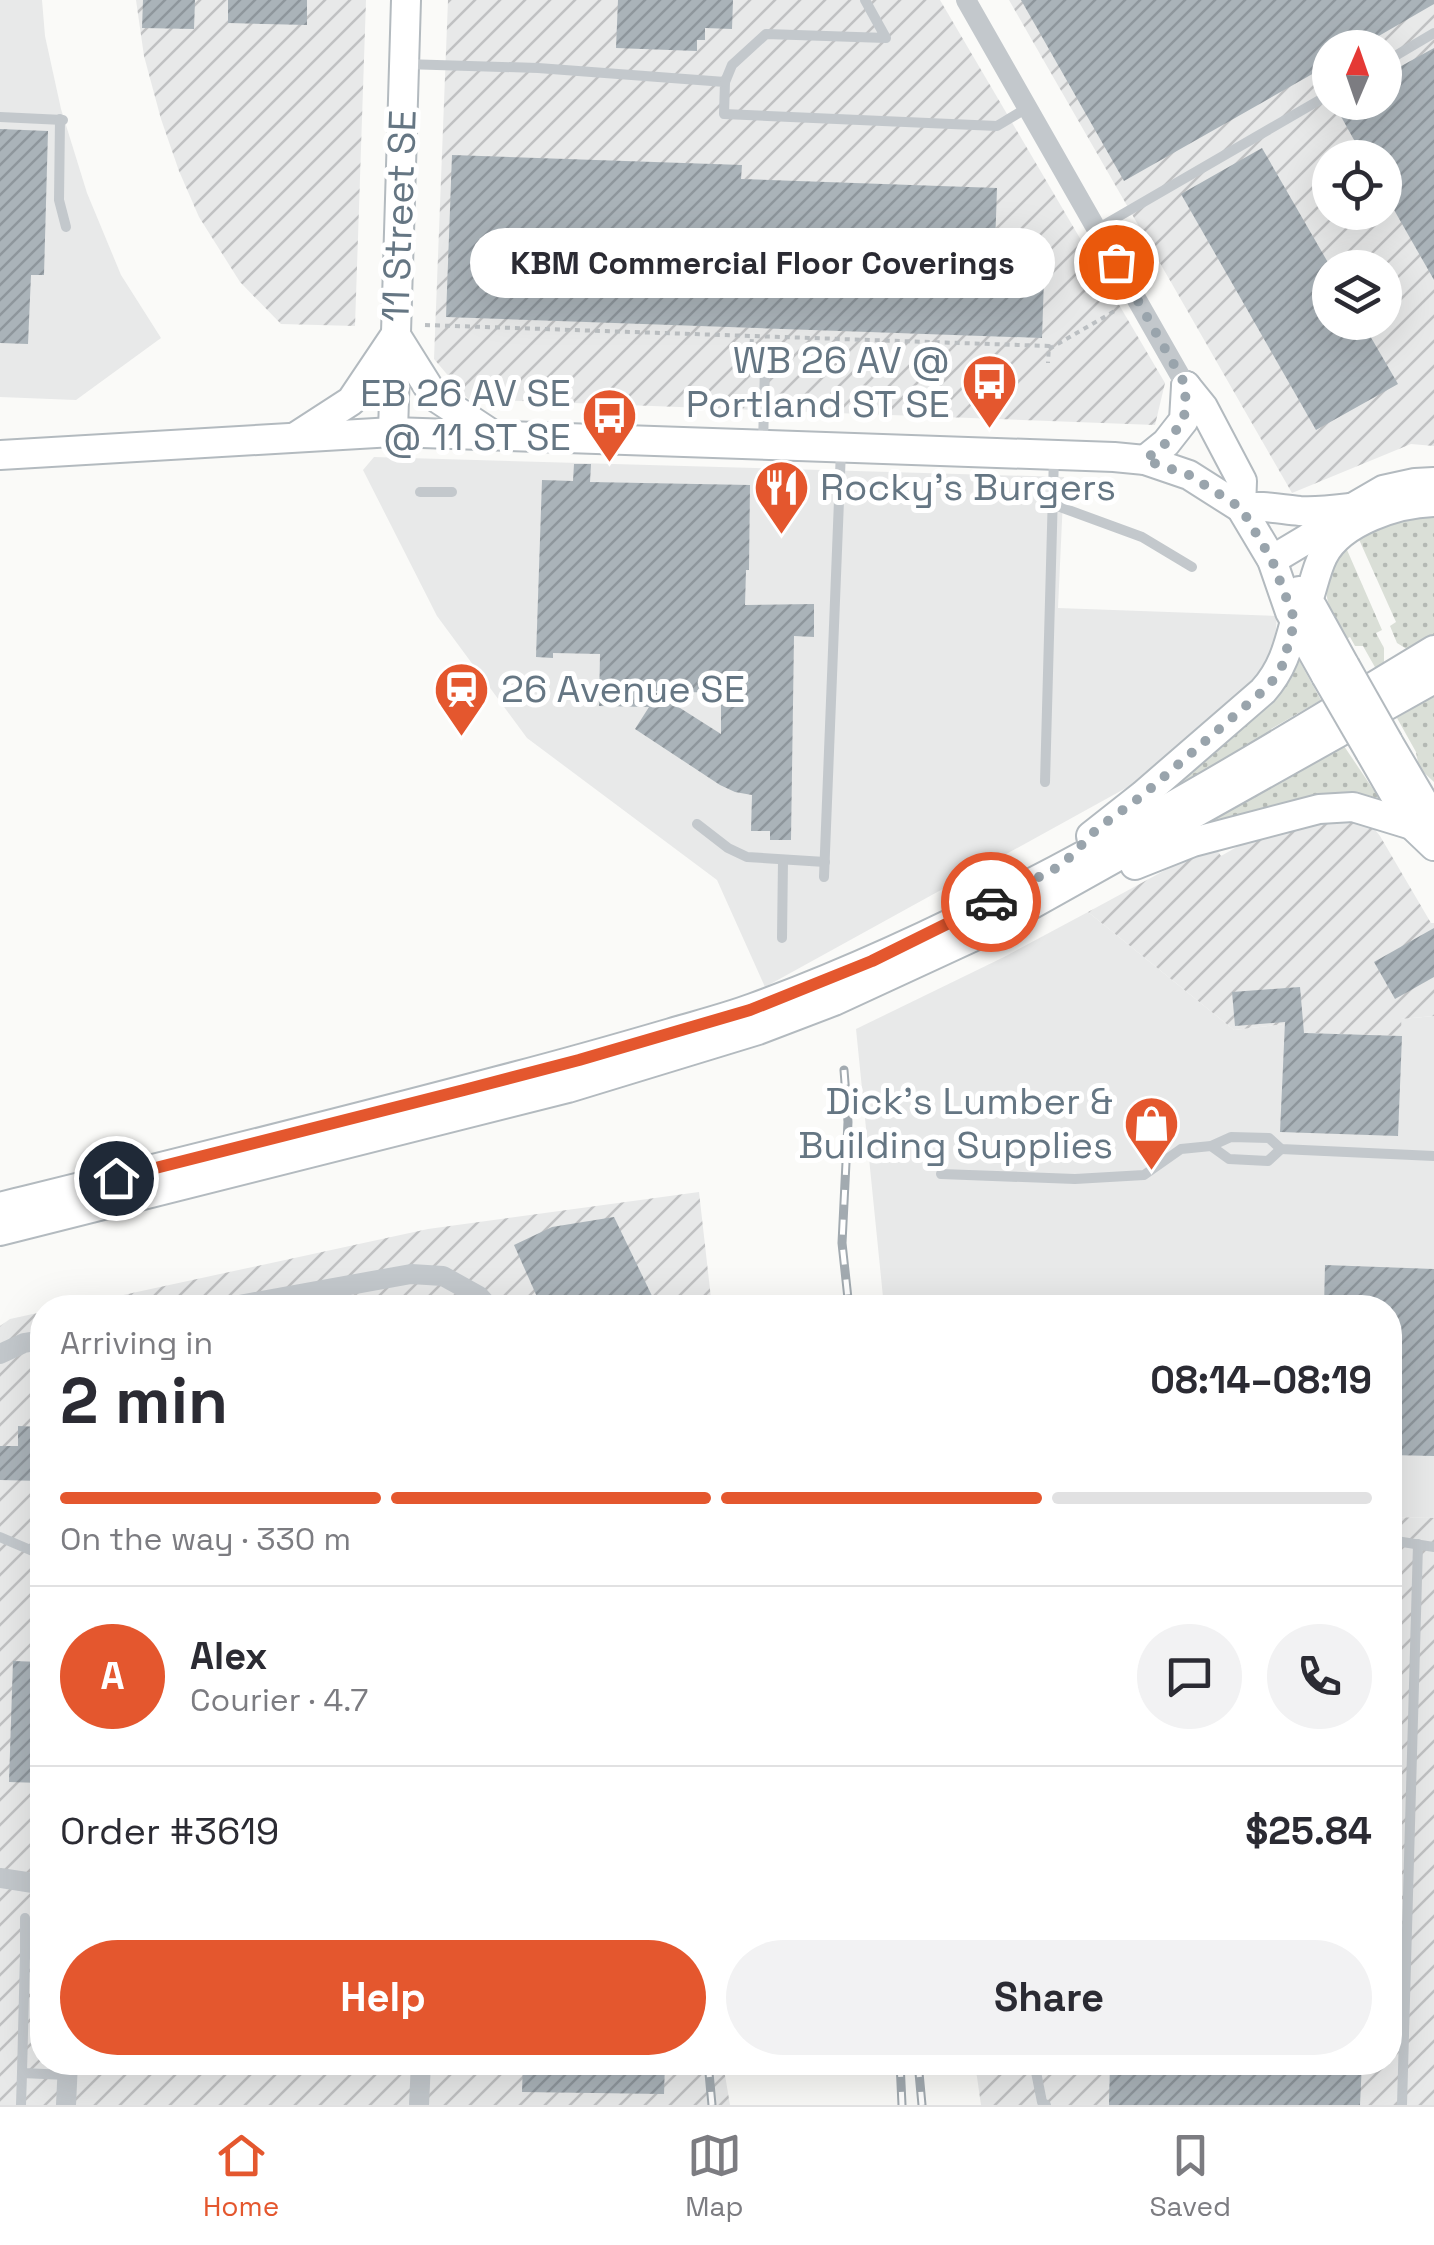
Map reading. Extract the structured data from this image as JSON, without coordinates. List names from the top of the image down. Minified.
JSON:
{"streets":{"main road":["11 Street SE"]},"places":{"other":["KBM Commercial Floor Coverings"],"bus stop":["WB 26 AV @ Portland ST SE","EB 26 AV SE @ 11 ST SE"],"restaurant":["Rocky's Burgers"],"station":["26 Avenue SE"],"shop":["Dick's Lumber & Building Supplies"]},"north":"top","page":{"bubble":"KBM Commercial Floor Coverings","heading":["2 min","Arriving in","08:14–08:19"],"panel":["Alex","Courier · 4.7","Order #3619","$25.84"],"bar":"On the way · 330 m","round":"A","buttons":["Help","Share"],"tabs":["Home","Map","Saved"]}}
